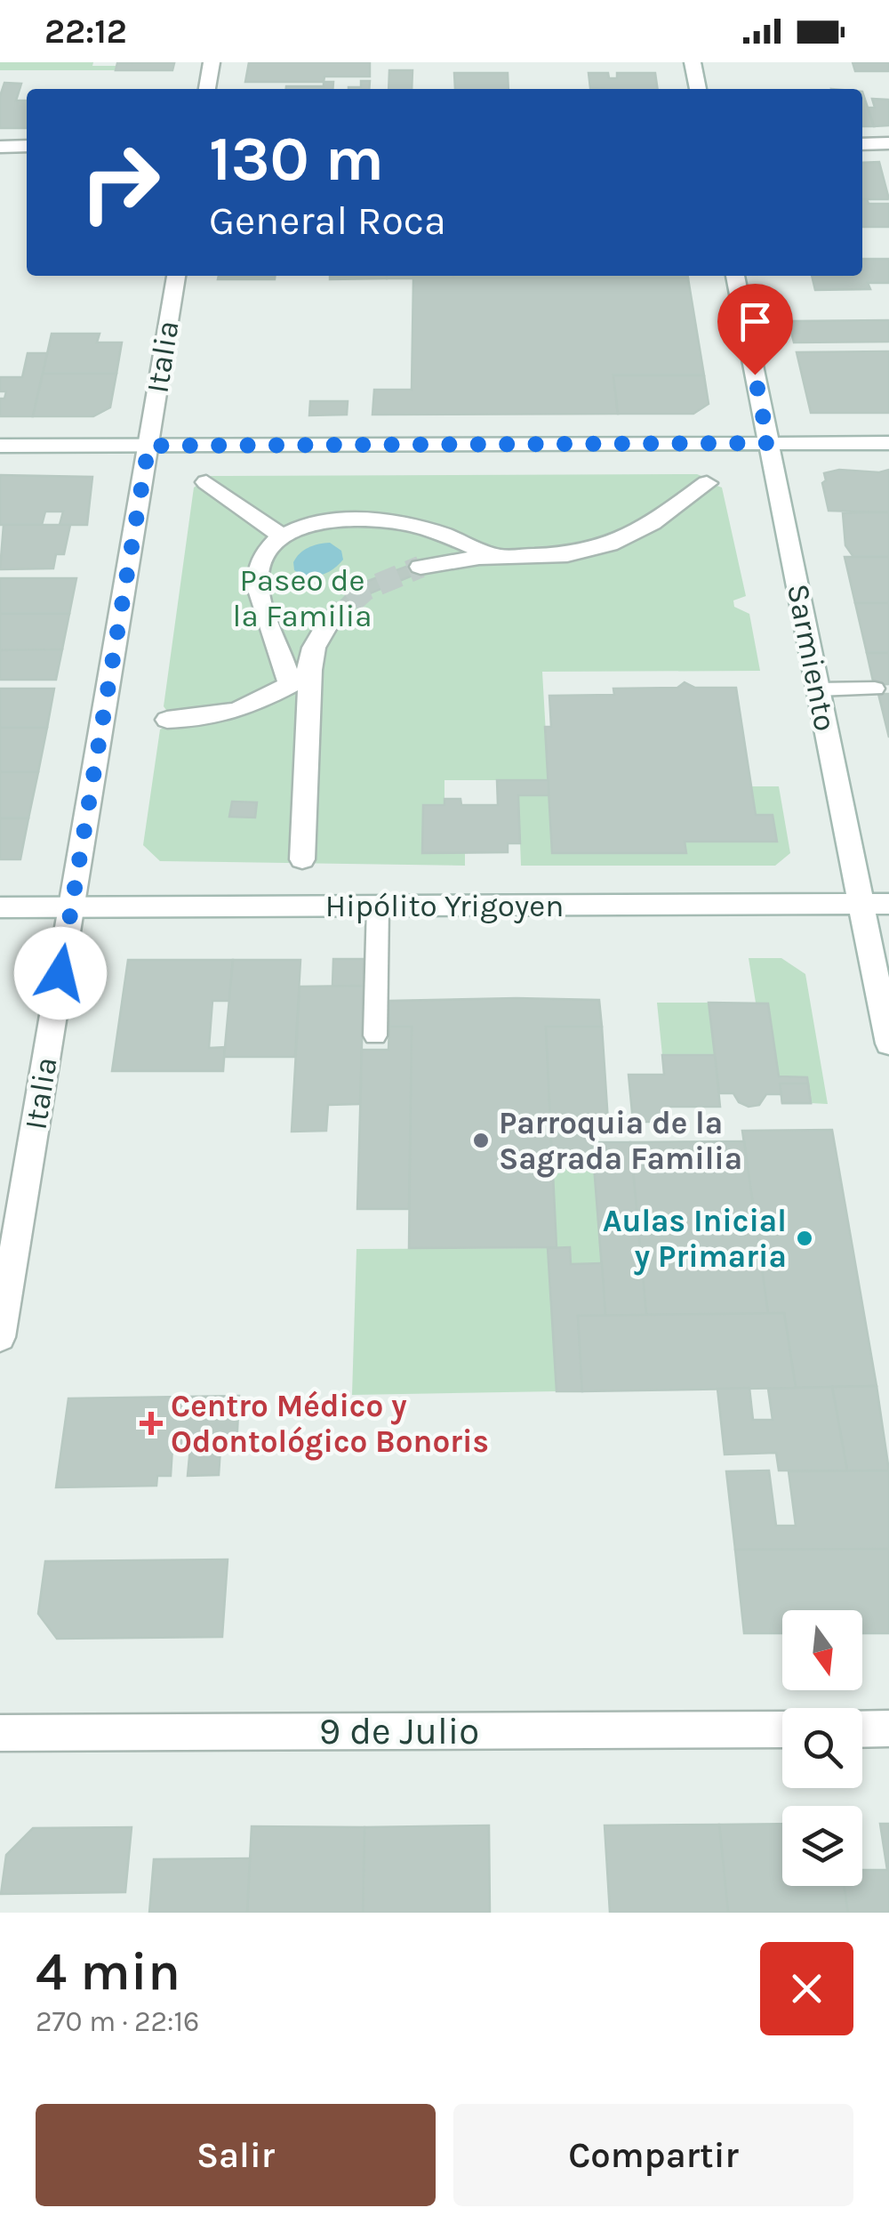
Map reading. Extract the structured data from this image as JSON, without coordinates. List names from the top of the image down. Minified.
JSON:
{"streets":{"street":["Italia","Sarmiento","Hipólito Yrigoyen","9 de Julio"]},"crossings":[["Italia","Hipólito Yrigoyen"],["Sarmiento","Hipólito Yrigoyen"]],"parks":["Paseo de la Familia"],"places":{"other":["Parroquia de la Sagrada Familia","Aulas Inicial y Primaria"],"health":["Centro Médico y Odontológico Bonoris"]},"north":"bottom","page":{"status":"22:12","turn":["130 m","General Roca"],"heading":["4 min","270 m · 22:16"],"buttons":["Salir","Compartir"]}}
